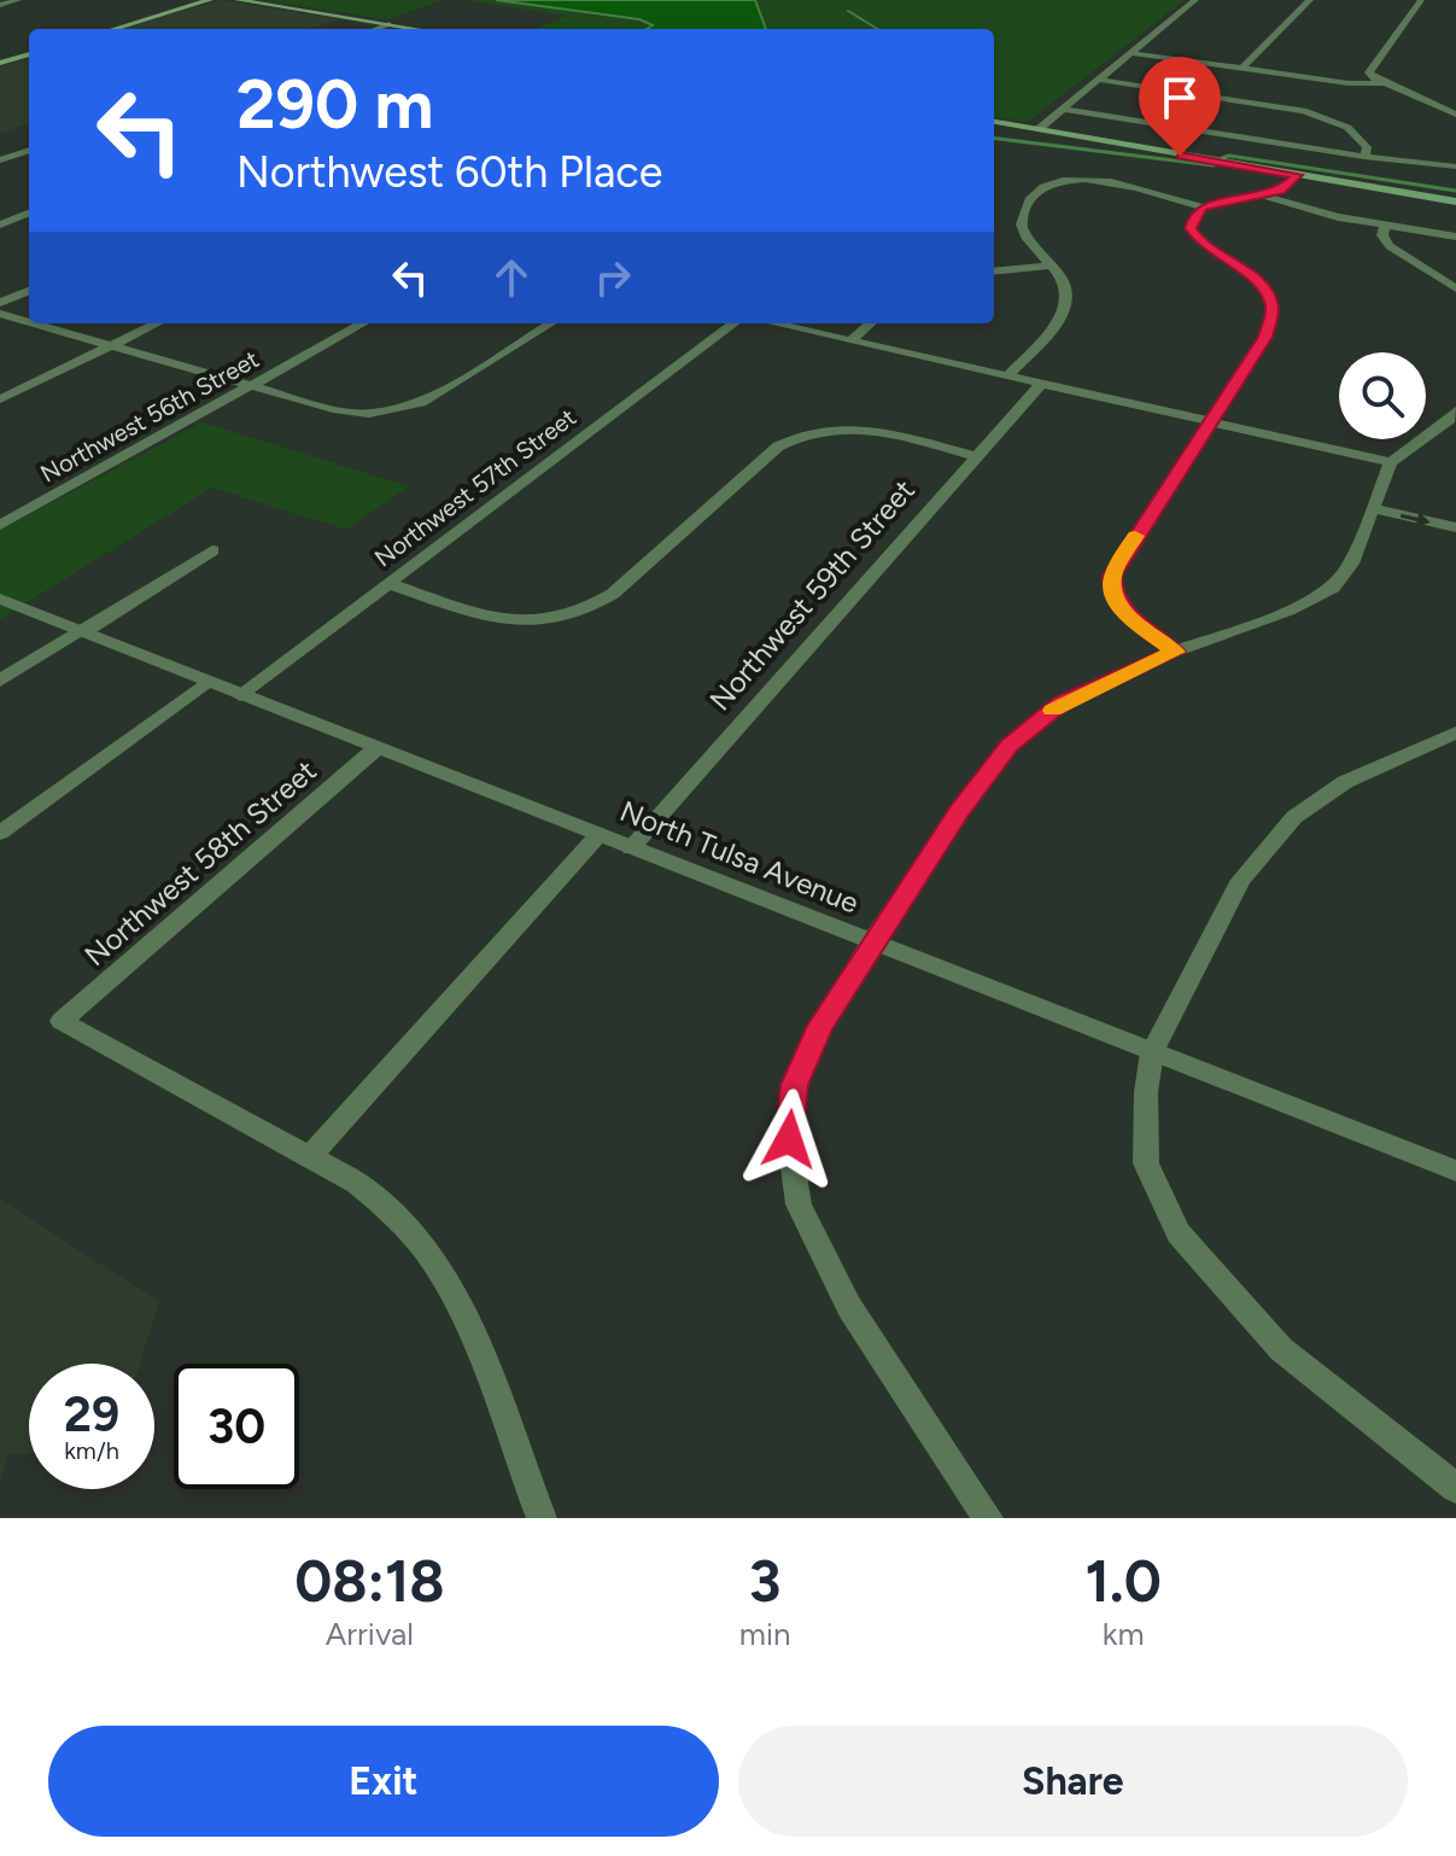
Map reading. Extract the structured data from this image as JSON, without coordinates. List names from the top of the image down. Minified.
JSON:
{"streets":{"street":["Northwest 56th Street","Northwest 57th Street","Northwest 59th Street","North Tulsa Avenue","Northwest 58th Street"]},"crossings":[["Northwest 57th Street","North Tulsa Avenue"],["Northwest 59th Street","North Tulsa Avenue"],["North Tulsa Avenue","Northwest 58th Street"]],"page":{"turn":["290 m","Northwest 60th Place"],"speed":"29 km/h","limit":"30","eta":["08:18","Arrival","3","min","1.0","km"],"buttons":["Exit","Share"]}}
